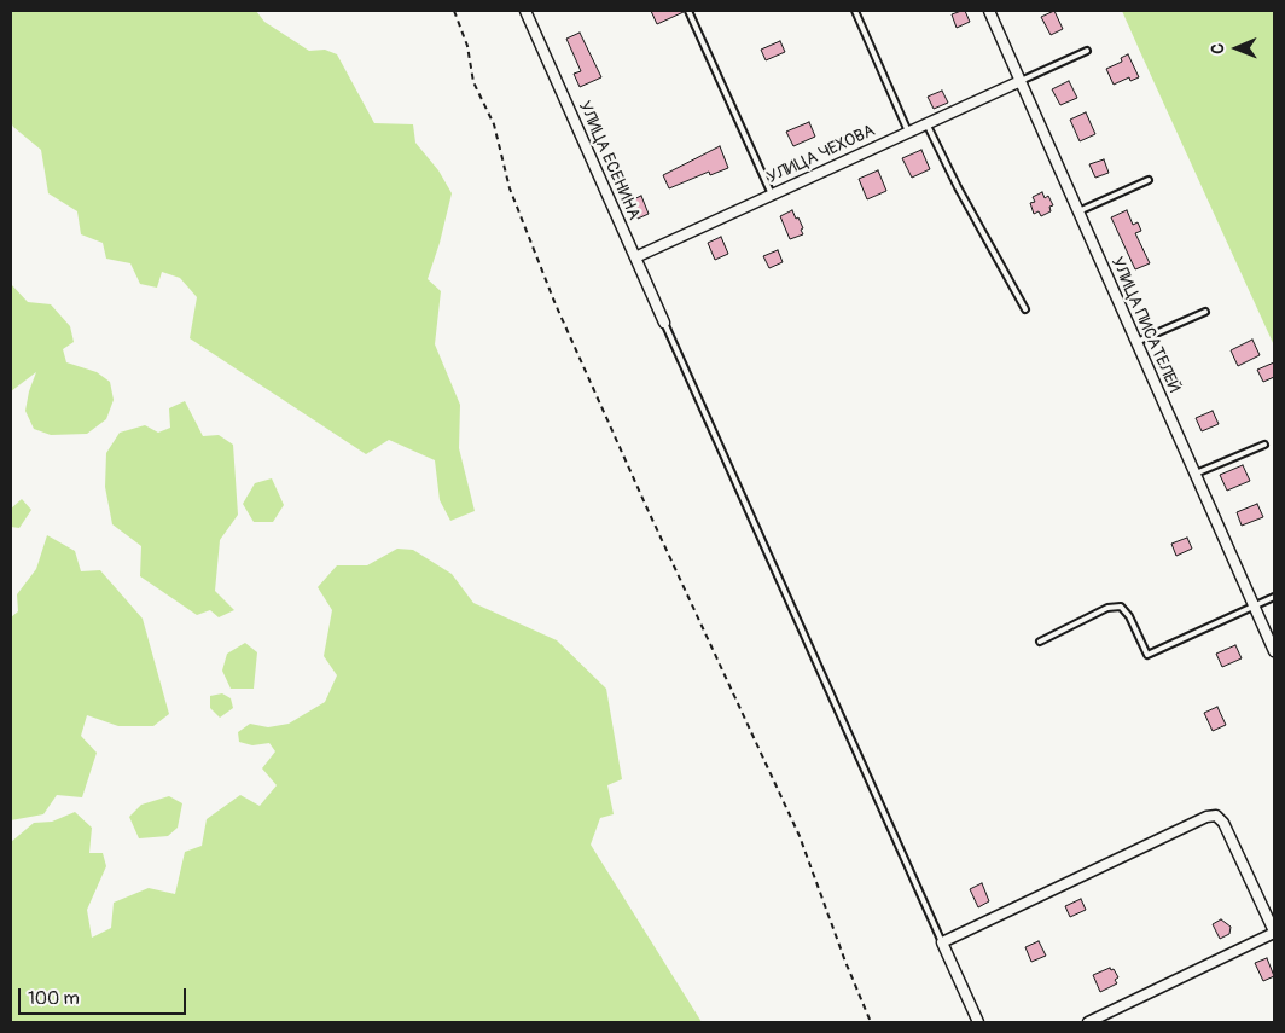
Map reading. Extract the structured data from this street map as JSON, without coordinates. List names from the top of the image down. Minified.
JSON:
{"streets":{"street":["УЛИЦА ЧЕХОВА","УЛИЦА ЕСЕНИНА","УЛИЦА ПИСАТЕЛЕЙ"]},"crossings":[["УЛИЦА ЧЕХОВА","УЛИЦА ЕСЕНИНА"],["УЛИЦА ЧЕХОВА","УЛИЦА ПИСАТЕЛЕЙ"]],"scale_bar":"100 m","north":"left"}
